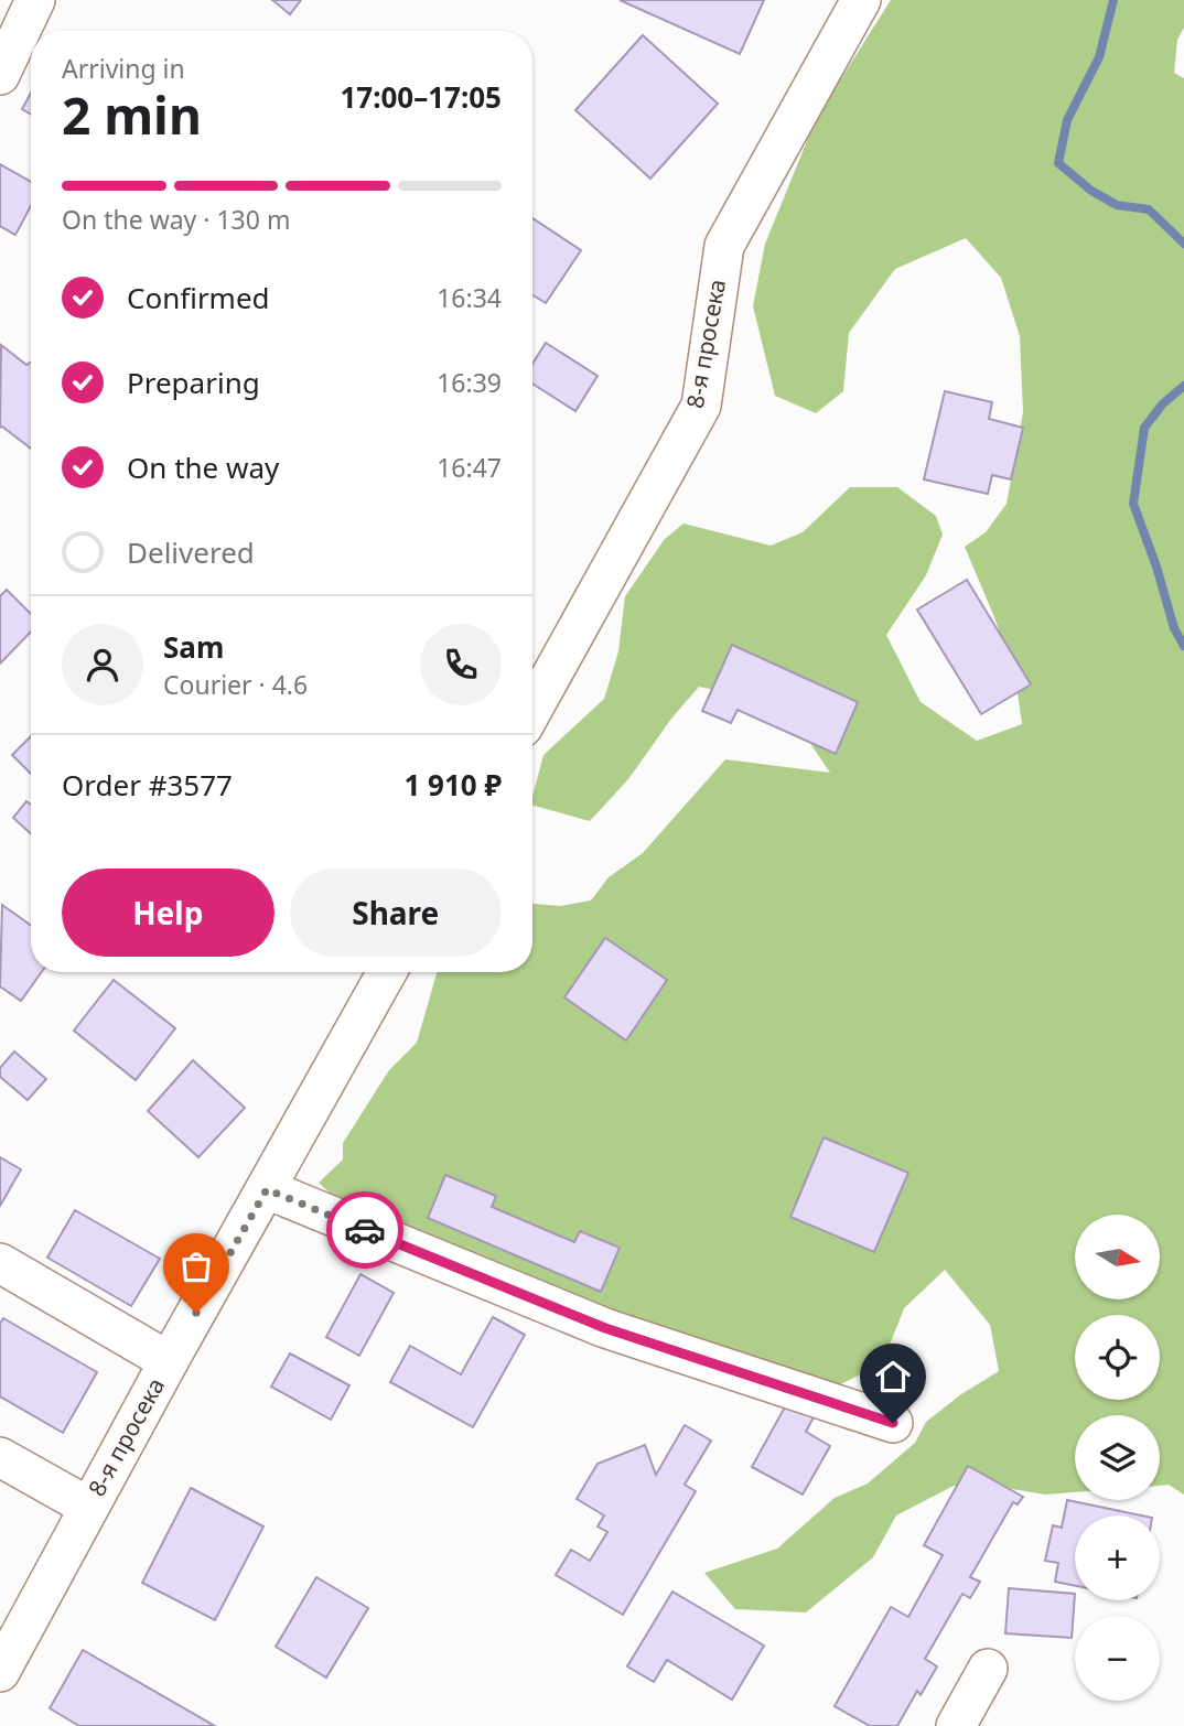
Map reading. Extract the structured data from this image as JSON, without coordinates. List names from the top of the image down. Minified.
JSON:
{"streets":{"street":["8-я просека"]},"north":"right","page":{"heading":["2 min","Arriving in","17:00–17:05"],"panel":["Sam","Courier · 4.6","Order #3577","1 910 ₽"],"bar":"On the way · 130 m","list":[["Confirmed","16:34"],["Preparing","16:39"],["On the way","16:47"],"Delivered"],"buttons":["Help","Share"],"map_buttons":["+","−"]}}
